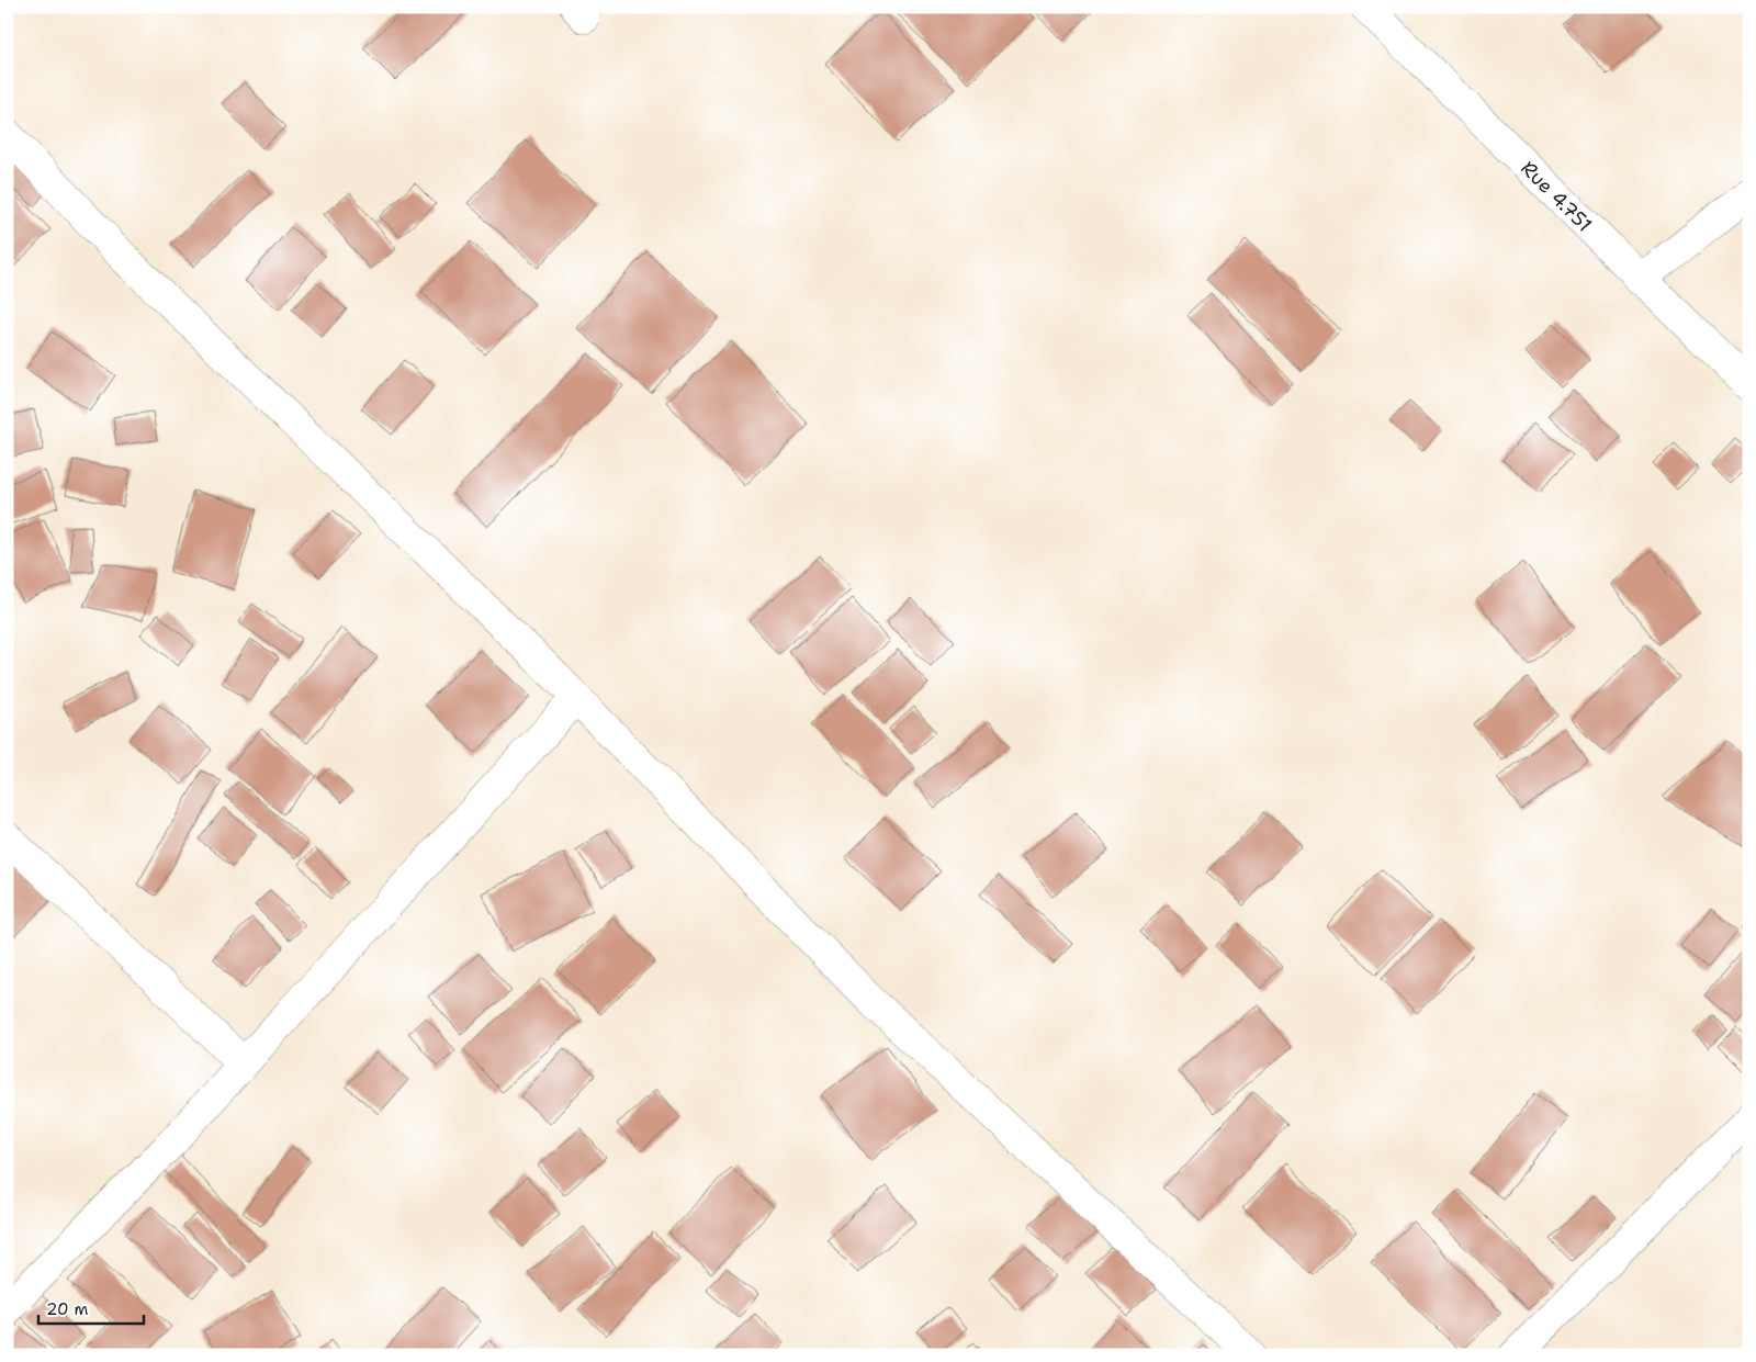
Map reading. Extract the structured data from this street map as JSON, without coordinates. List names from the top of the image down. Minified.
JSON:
{"streets":{"street":["Rue 4.751"]},"scale_bar":"20 m"}
